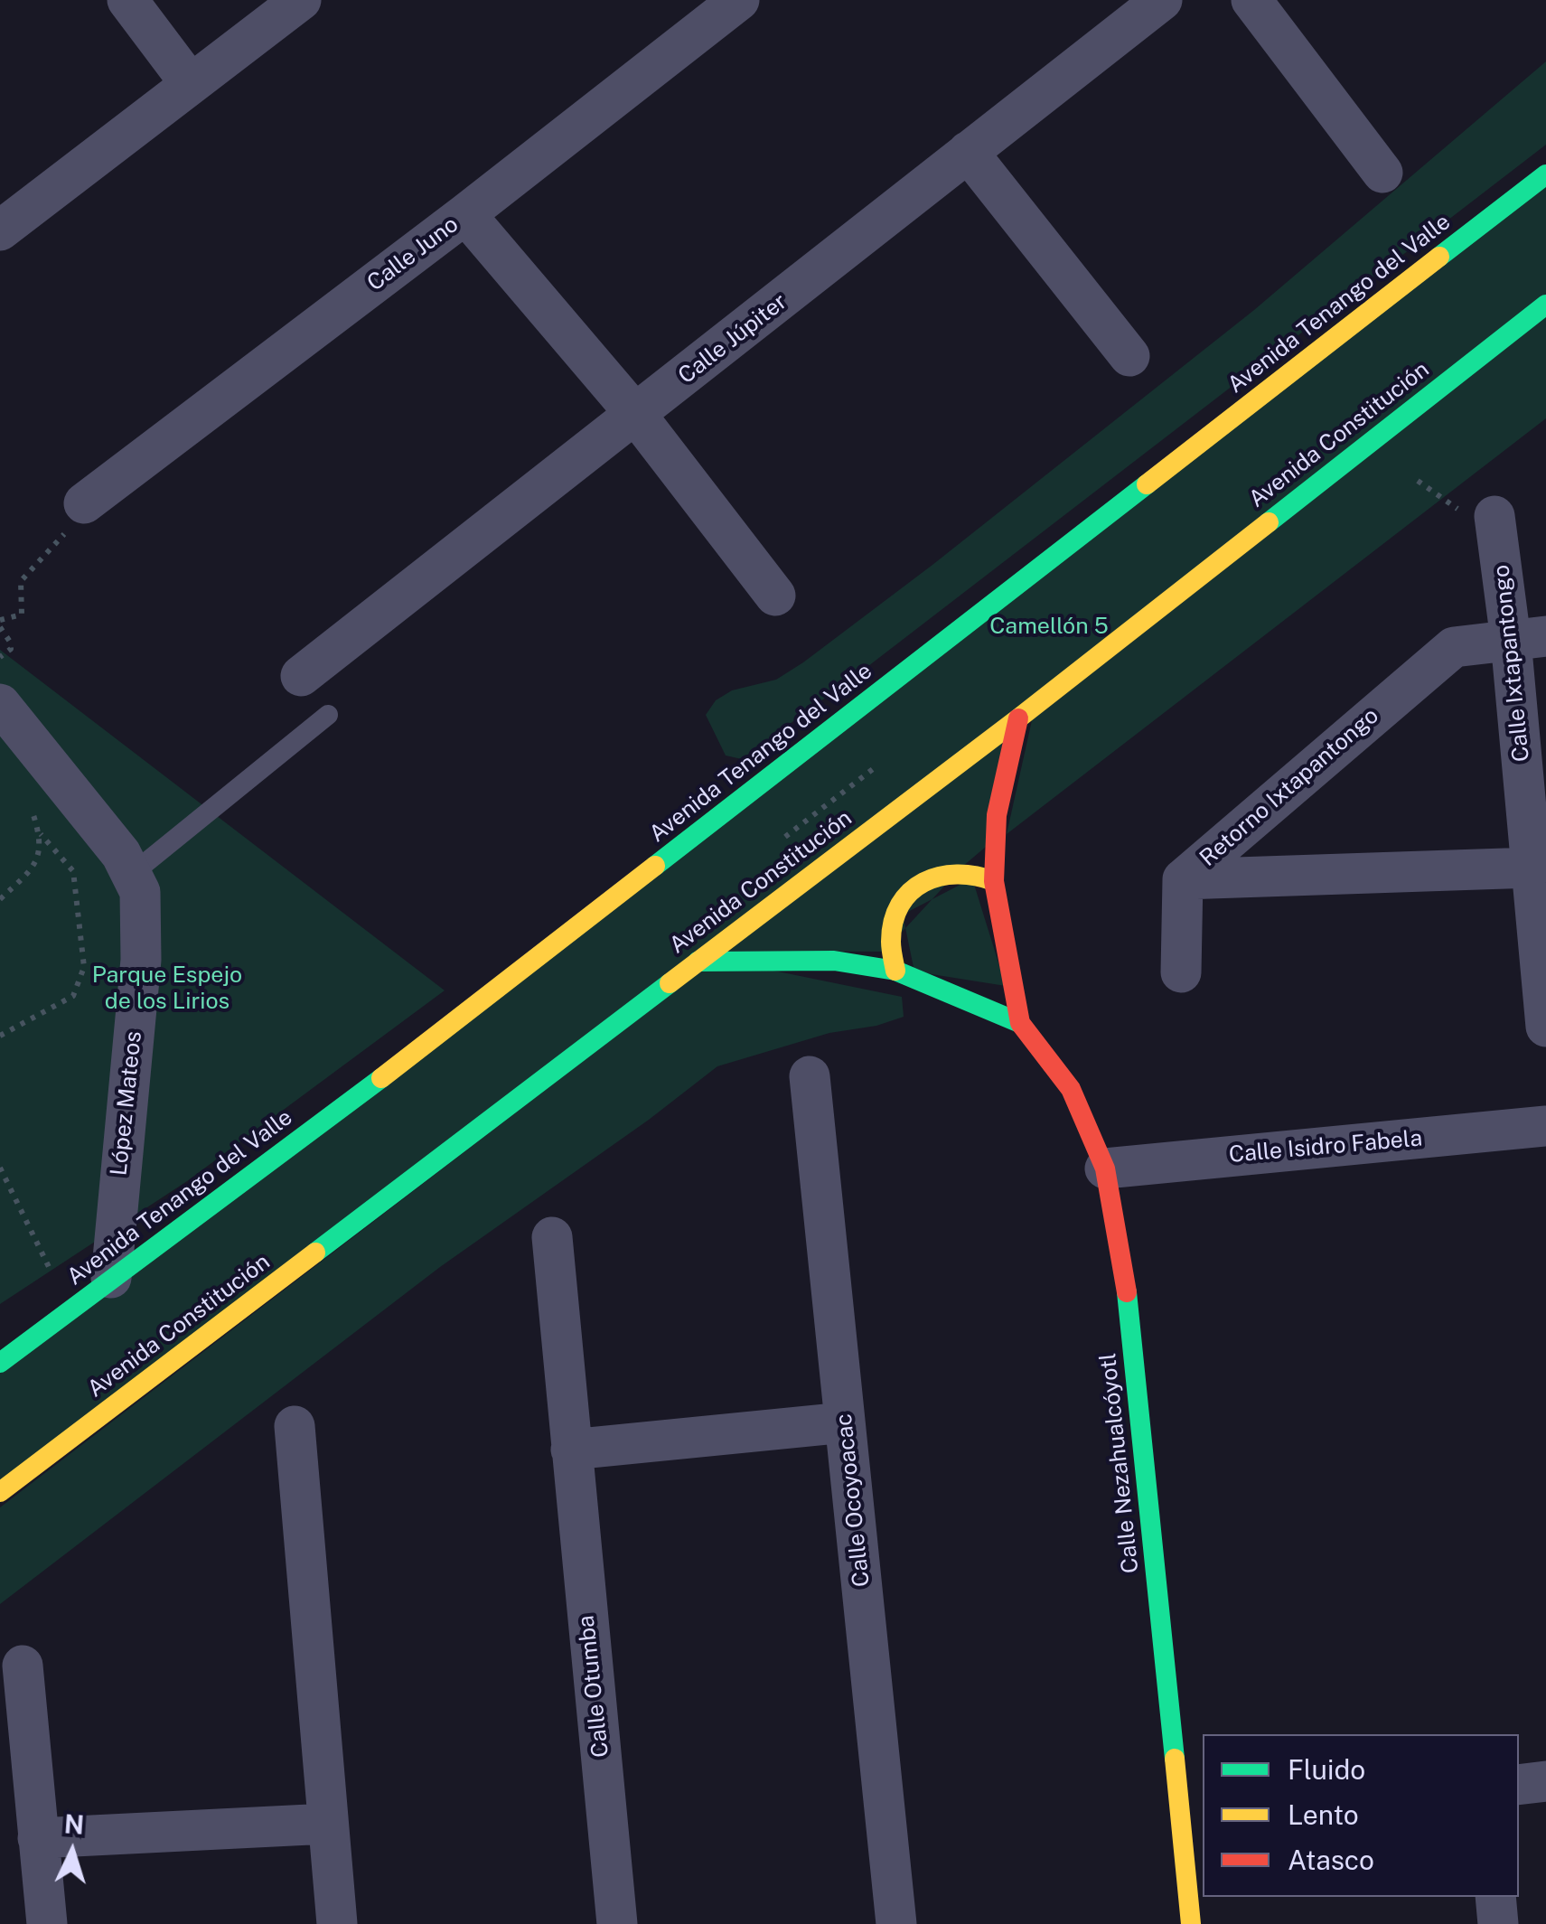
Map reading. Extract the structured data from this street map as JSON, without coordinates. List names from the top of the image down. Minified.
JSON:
{"streets":{"main road":["Avenida Tenango del Valle","Avenida Constitución","Calle Nezahualcóyotl"],"street":["Calle Juno","Calle Júpiter","Calle Ixtapantongo","Retorno Ixtapantongo","López Mateos","Calle Isidro Fabela","Calle Ocoyoacac","Calle Otumba"]},"crossings":[["Avenida Tenango del Valle","López Mateos"],["Avenida Constitución","Calle Nezahualcóyotl"],["Calle Ixtapantongo","Retorno Ixtapantongo"],["Calle Isidro Fabela","Calle Nezahualcóyotl"]],"parks":["Camellón 5","Parque Espejo de los Lirios"],"legend":["Fluido","Lento","Atasco"],"north":"top"}
